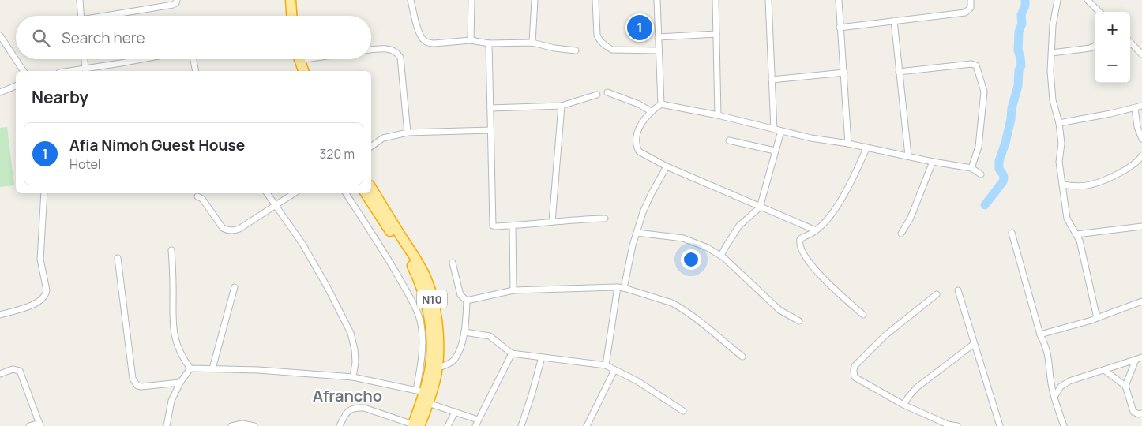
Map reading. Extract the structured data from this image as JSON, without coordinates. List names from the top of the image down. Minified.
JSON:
{"streets":{"highway":["N10"]},"districts":["Afrancho"],"page":{"map_buttons":["+","−"],"pins":"1","search":"Search here","heading":"Nearby","list":[{"mark":"1","name":"Afia Nimoh Guest House","note":"Hotel","value":"320 m"}]}}
